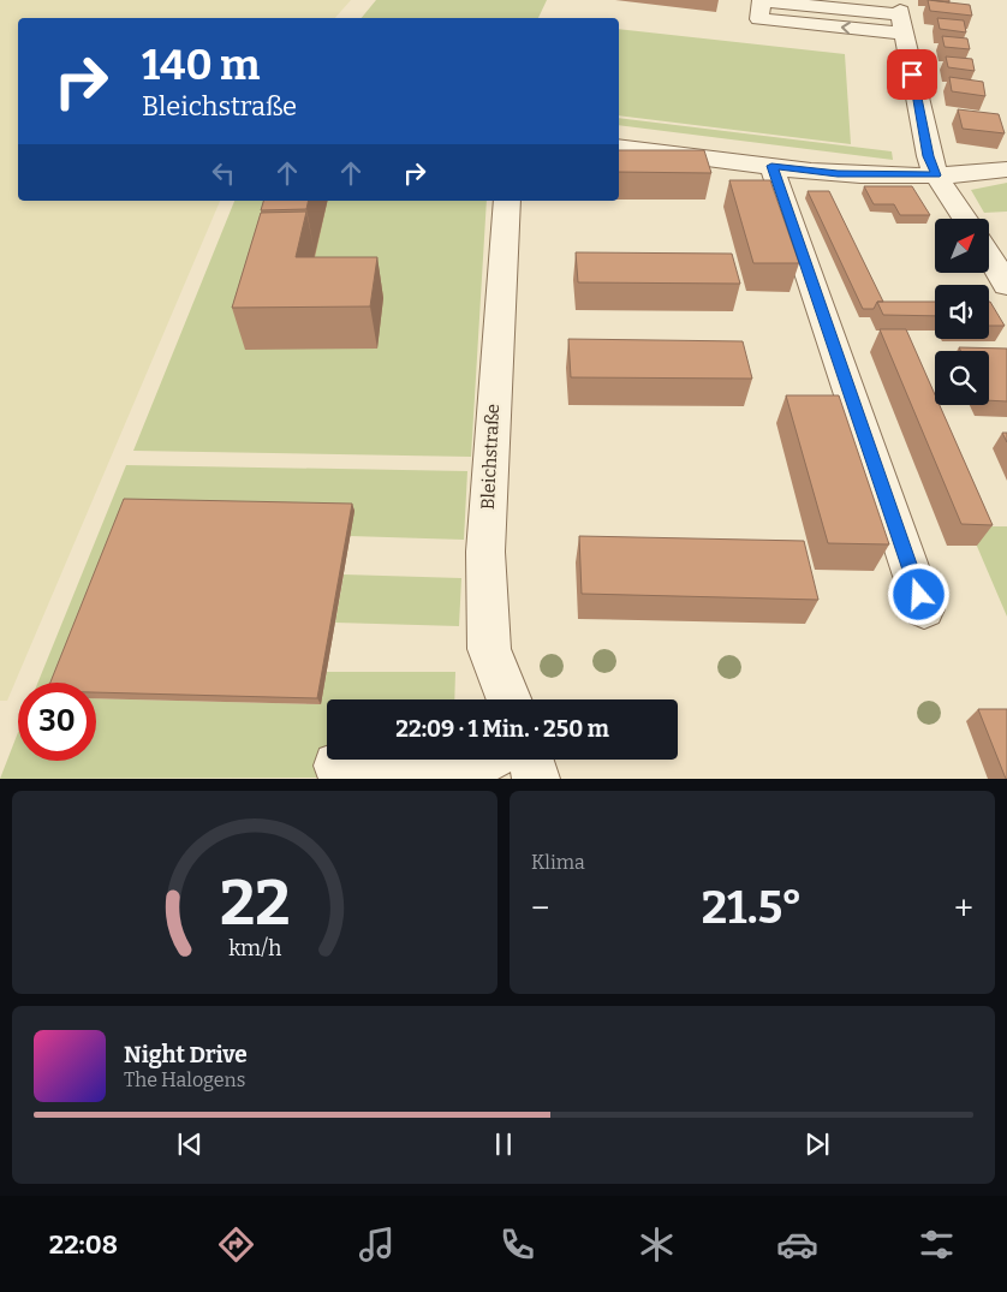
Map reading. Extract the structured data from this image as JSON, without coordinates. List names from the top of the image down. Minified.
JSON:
{"streets":{"street":["Bleichstraße"]},"north":"top right","page":{"turn":["140 m","Bleichstraße"],"limit":"30","trip":"22:09 · 1 Min. · 250 m","tile":"Klima","heat":["−","21.5°","+"],"song":["Night Drive","The Halogens"],"tabs":"22:08","gauge":["22","km/h"]}}
